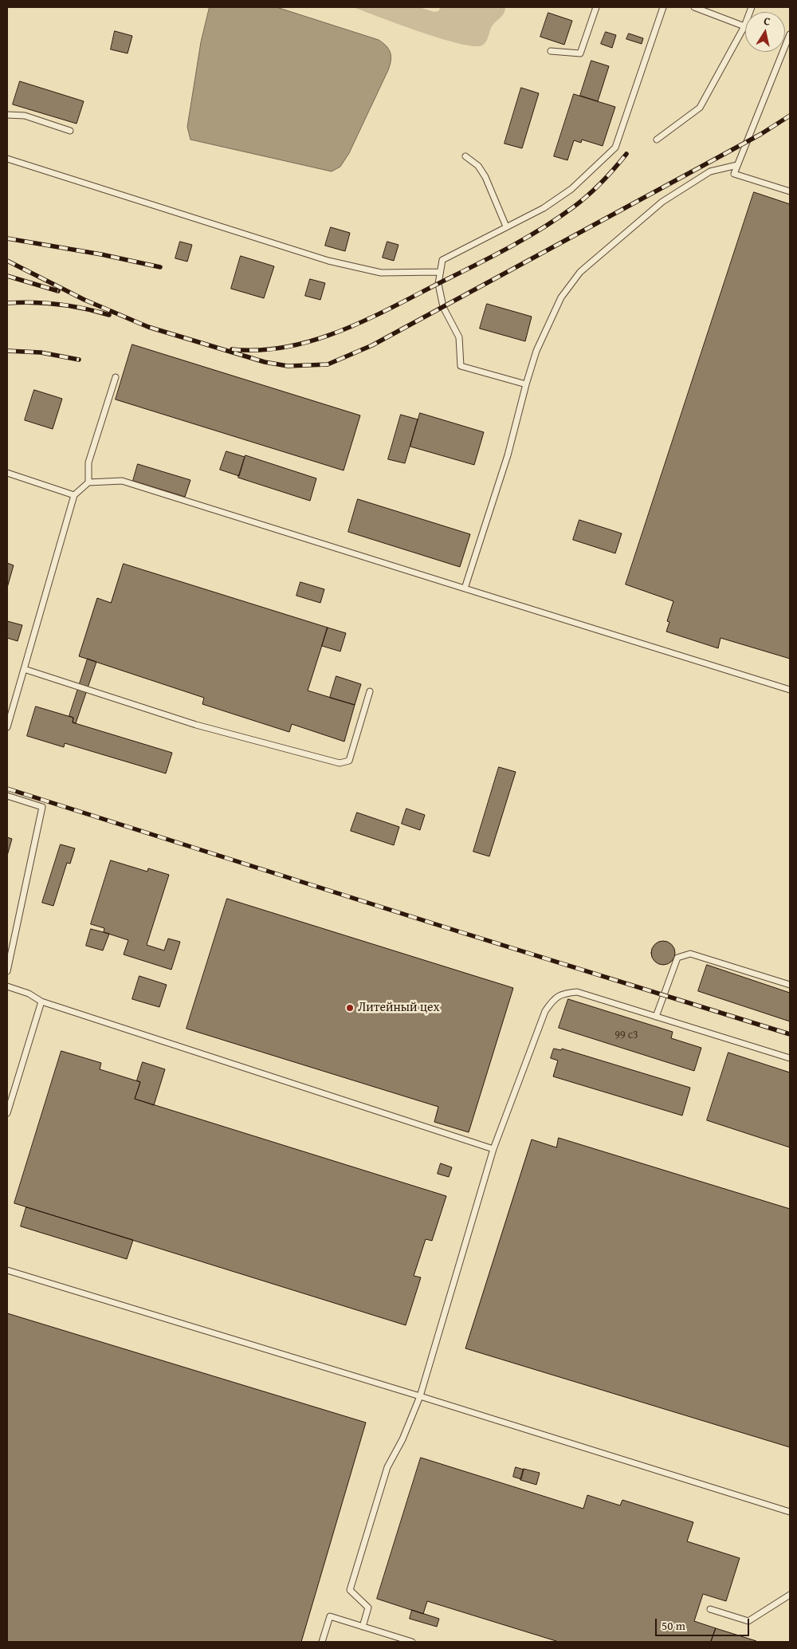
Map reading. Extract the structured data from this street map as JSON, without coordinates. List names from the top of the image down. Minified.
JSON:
{"places":["Литейный цех"],"house_numbers":["99 с3"],"scale_bar":"50 m","north":"top"}
